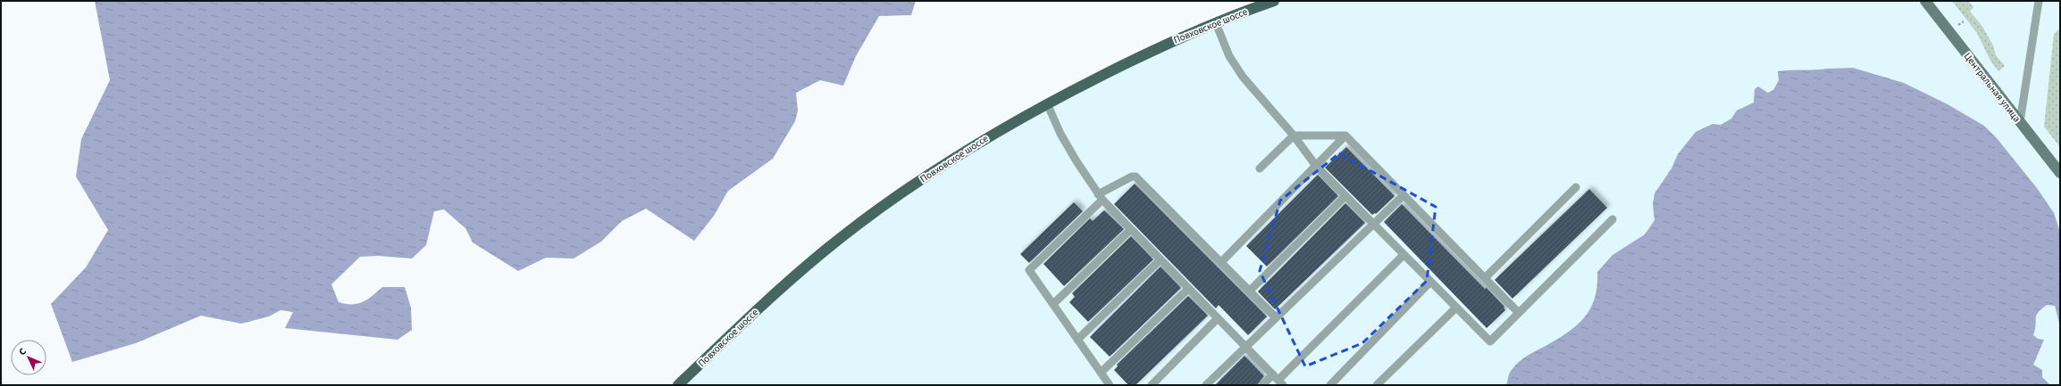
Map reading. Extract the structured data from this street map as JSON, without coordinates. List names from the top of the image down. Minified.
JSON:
{"streets":{"main road":["Повховское шоссе"],"street":["Центральная улица"]},"north":"top left"}
